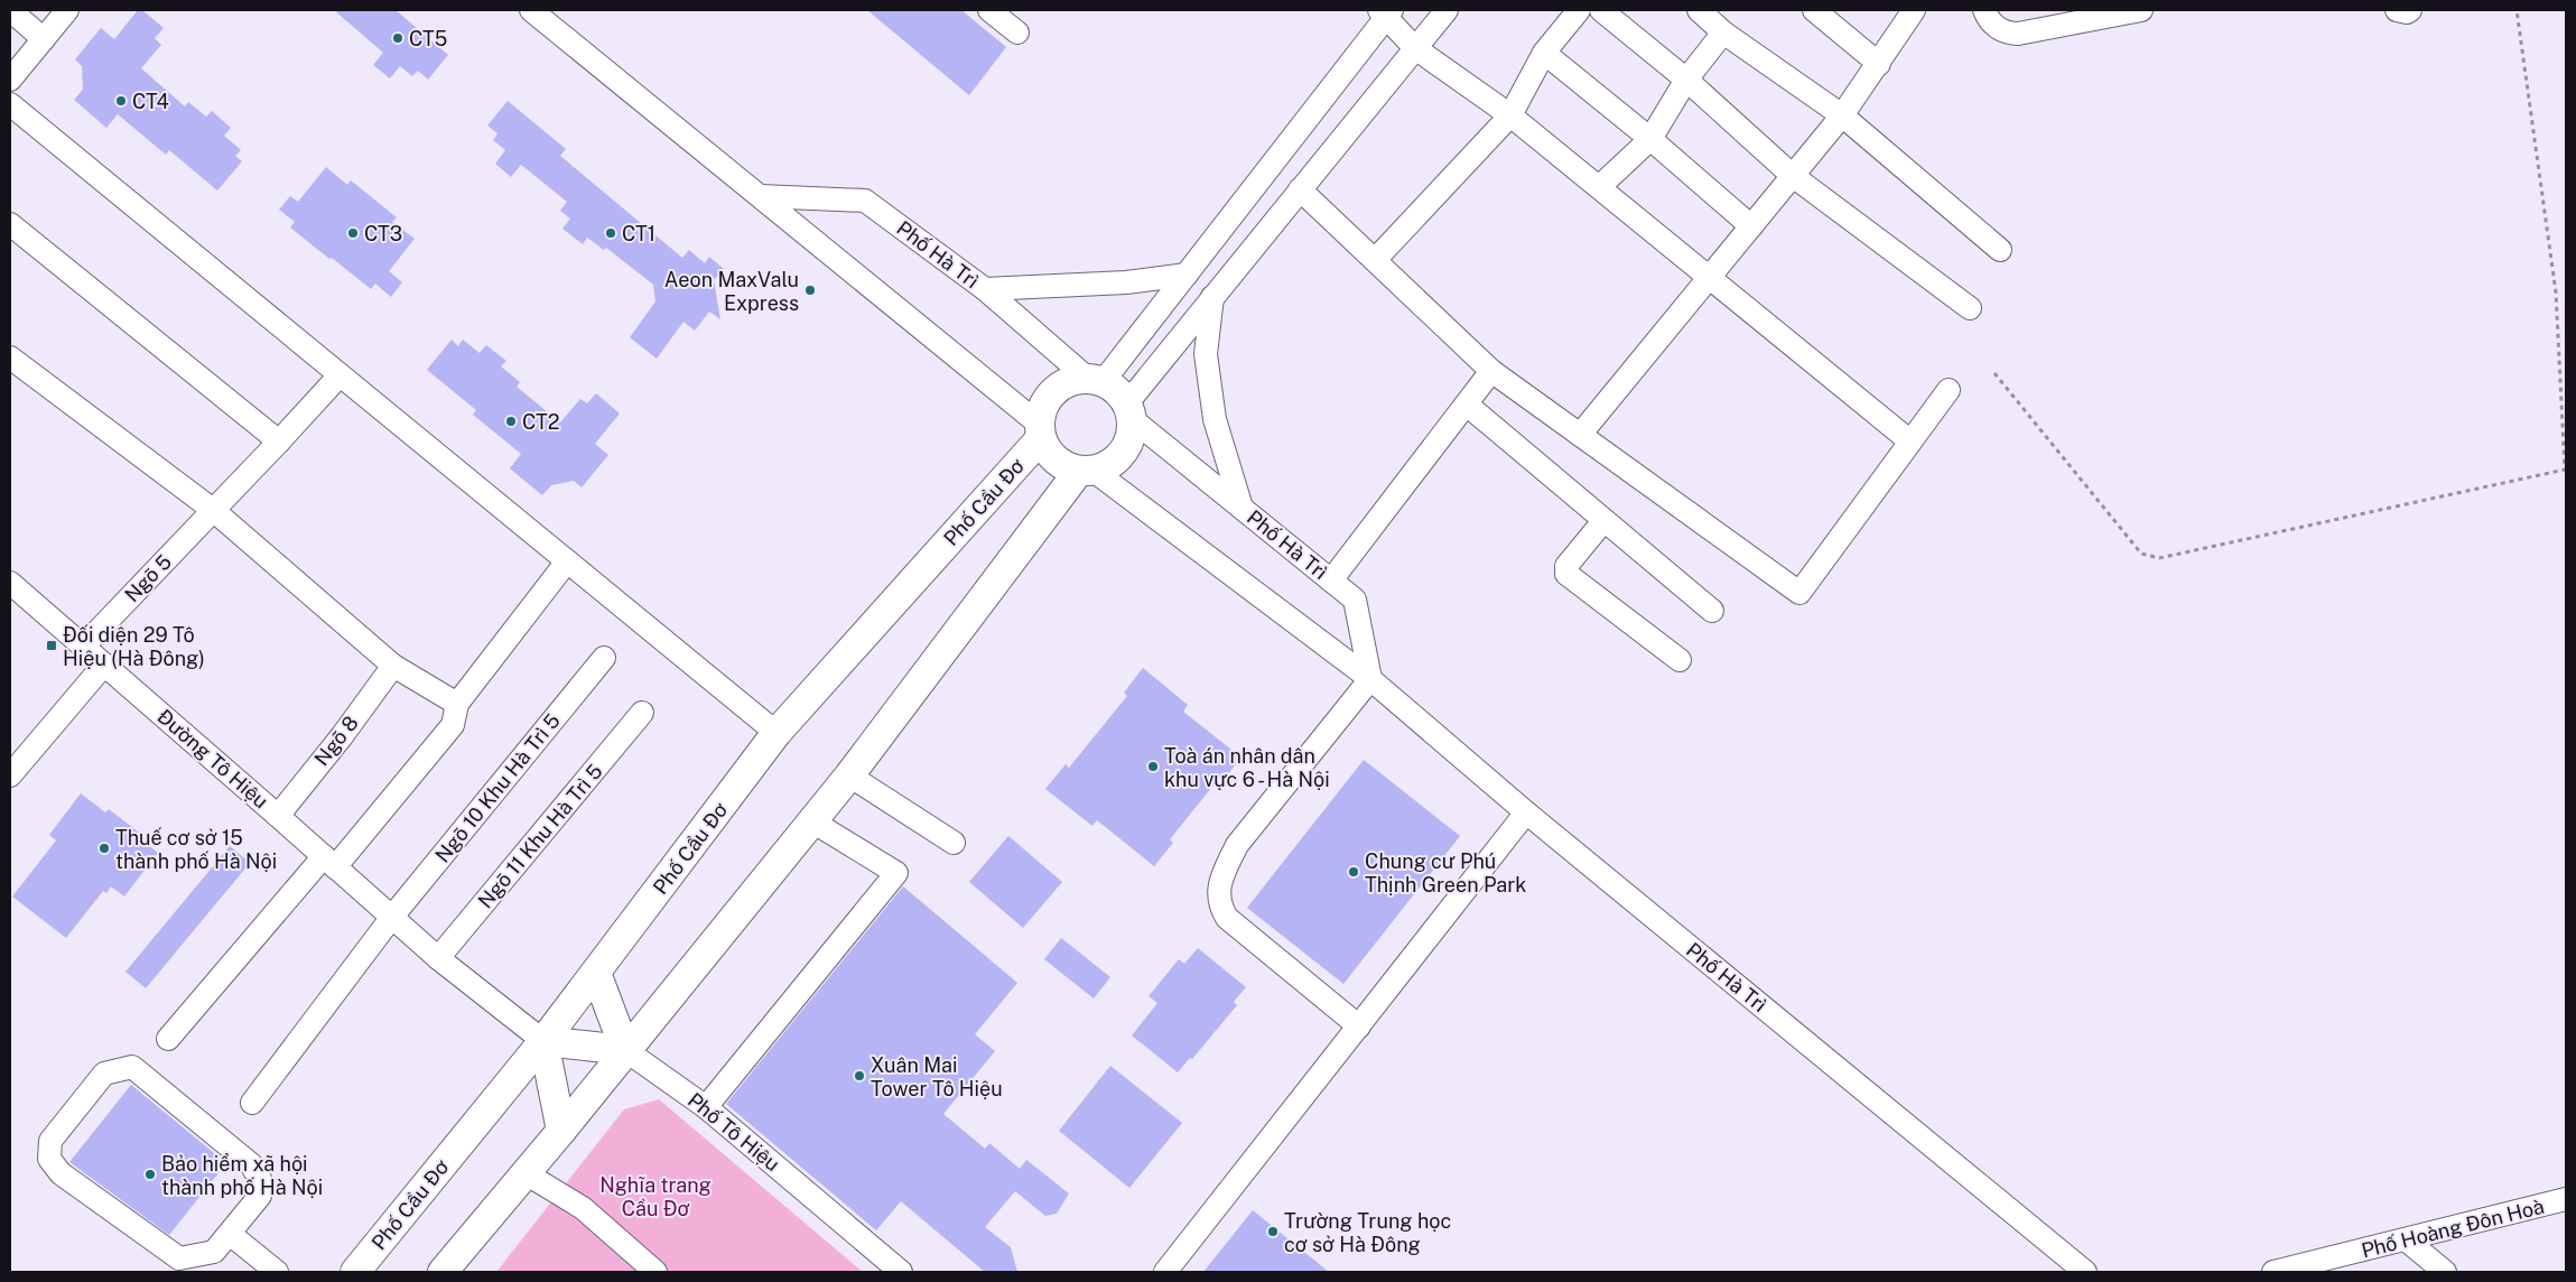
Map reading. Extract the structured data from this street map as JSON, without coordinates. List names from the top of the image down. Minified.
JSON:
{"streets":{"main road":["Phố Cầu Đơ","Phố Tô Hiệu"],"street":["Phố Hà Trì","Ngõ 5","Ngõ 8","Đường Tô Hiệu","Ngõ 10 Khu Hà Trì 5","Ngõ 11 Khu Hà Trì 5","Phố Hoàng Đôn Hoà"]},"crossings":[["Phố Hà Trì","Phố Cầu Đơ"],["Phố Cầu Đơ","Đường Tô Hiệu"],["Phố Cầu Đơ","Phố Tô Hiệu"],["Ngõ 5","Đường Tô Hiệu"],["Ngõ 8","Đường Tô Hiệu"],["Đường Tô Hiệu","Ngõ 10 Khu Hà Trì 5"],["Đường Tô Hiệu","Ngõ 11 Khu Hà Trì 5"],["Đường Tô Hiệu","Phố Tô Hiệu"]],"parks":["Nghĩa trang Cầu Đơ"],"places":{"other":["CT5","CT4","CT3","CT1","Aeon MaxValu Express","CT2","Toà án nhân dân khu vực 6 - Hà Nội","Thuế cơ sở 15 thành phố Hà Nội","Chung cư Phú Thịnh Green Park","Xuân Mai Tower Tô Hiệu","Bảo hiểm xã hội thành phố Hà Nội","Trường Trung học cơ sở Hà Đông"],"transit":["Đối diện 29 Tô Hiệu (Hà Đông)"]}}
